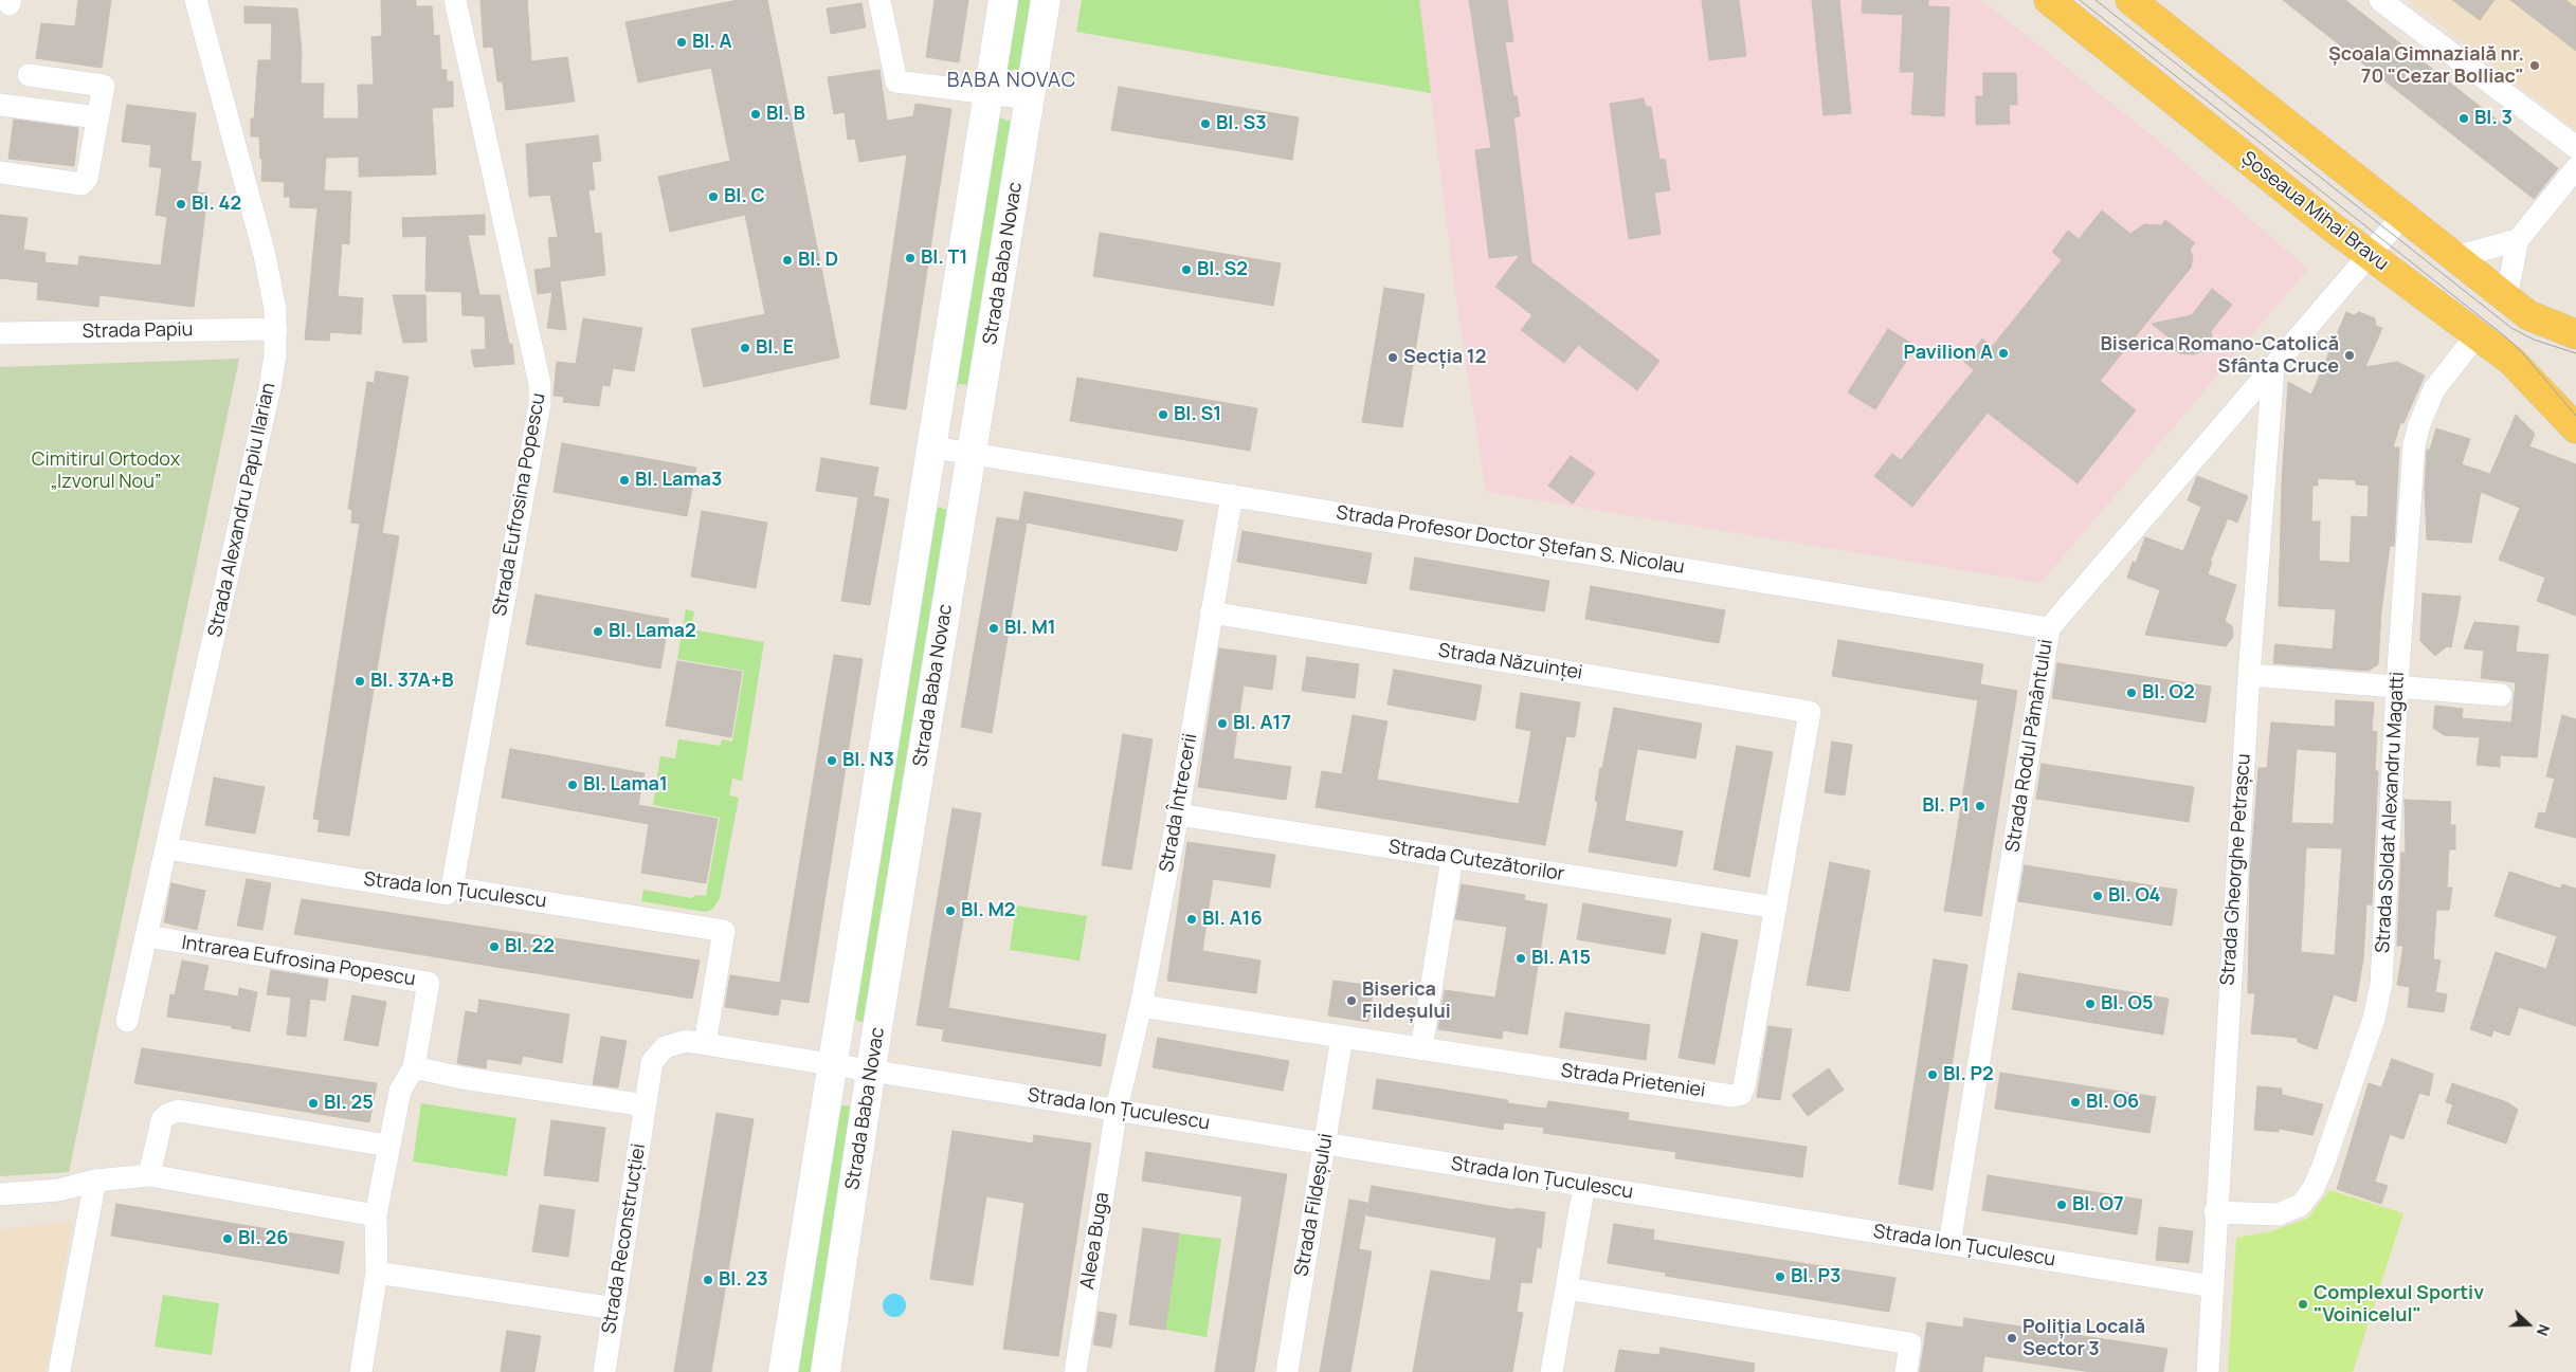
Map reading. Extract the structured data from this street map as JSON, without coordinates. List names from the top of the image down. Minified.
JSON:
{"streets":{"main road":["Șoseaua Mihai Bravu","Strada Baba Novac"],"street":["Strada Papiu","Strada Eufrosina Popescu","Strada Alexandru Papiu Ilarian","Strada Profesor Doctor Ștefan S. Nicolau","Strada Năzuinței","Strada Rodul Pământului","Strada Întrecerii","Strada Soldat Alexandru Magatti","Strada Cutezătorilor","Strada Gheorghe Petrașcu","Strada Ion Țuculescu","Intrarea Eufrosina Popescu","Strada Prieteniei","Strada Fildeșului","Strada Reconstrucției","Aleea Buga"]},"crossings":[["Șoseaua Mihai Bravu","Strada Rodul Pământului"],["Șoseaua Mihai Bravu","Strada Soldat Alexandru Magatti"],["Strada Baba Novac","Strada Profesor Doctor Ștefan S. Nicolau"],["Strada Baba Novac","Strada Ion Țuculescu"],["Strada Papiu","Strada Alexandru Papiu Ilarian"],["Strada Eufrosina Popescu","Strada Ion Țuculescu"],["Strada Alexandru Papiu Ilarian","Strada Ion Țuculescu"],["Strada Alexandru Papiu Ilarian","Intrarea Eufrosina Popescu"],["Strada Profesor Doctor Ștefan S. Nicolau","Strada Rodul Pământului"],["Strada Profesor Doctor Ștefan S. Nicolau","Strada Întrecerii"],["Strada Năzuinței","Strada Întrecerii"],["Strada Năzuinței","Strada Prieteniei"],["Strada Rodul Pământului","Strada Gheorghe Petrașcu"],["Strada Rodul Pământului","Strada Ion Țuculescu"],["Strada Întrecerii","Strada Cutezătorilor"],["Strada Întrecerii","Strada Ion Țuculescu"],["Strada Întrecerii","Strada Prieteniei"],["Strada Întrecerii","Aleea Buga"],["Strada Soldat Alexandru Magatti","Strada Gheorghe Petrașcu"],["Strada Cutezătorilor","Strada Prieteniei"],["Strada Gheorghe Petrașcu","Strada Ion Țuculescu"],["Strada Ion Țuculescu","Strada Fildeșului"],["Strada Ion Țuculescu","Aleea Buga"],["Strada Prieteniei","Strada Fildeșului"]],"districts":["BABA NOVAC"],"parks":["Cimitirul Ortodox „Izvorul Nou”"],"places":["Bl. A","Școala Gimnazială nr. 70 \"Cezar Bolliac\"","Bl. B","Bl. 3","Bl. S3","Bl. C","Bl. 42","Bl. T1","Bl. D","Bl. S2","Bl. E","Pavilion A","Biserica Romano-Catolică Sfânta Cruce","Secția 12","Bl. S1","Bl. Lama3","Bl. M1","Bl. Lama2","Bl. 37A+B","Bl. O2","Bl. A17","Bl. N3","Bl. Lama1","Bl. P1","Bl. O4","Bl. M2","Bl. A16","Bl. 22","Bl. A15","Biserica Fildeșului","Bl. O5","Bl. P2","Bl. O6","Bl. 25","Bl. O7","Bl. 26","Bl. P3","Bl. 23","Complexul Sportiv \"Voinicelul\"","Poliția Locală Sector 3"],"north":"right"}
